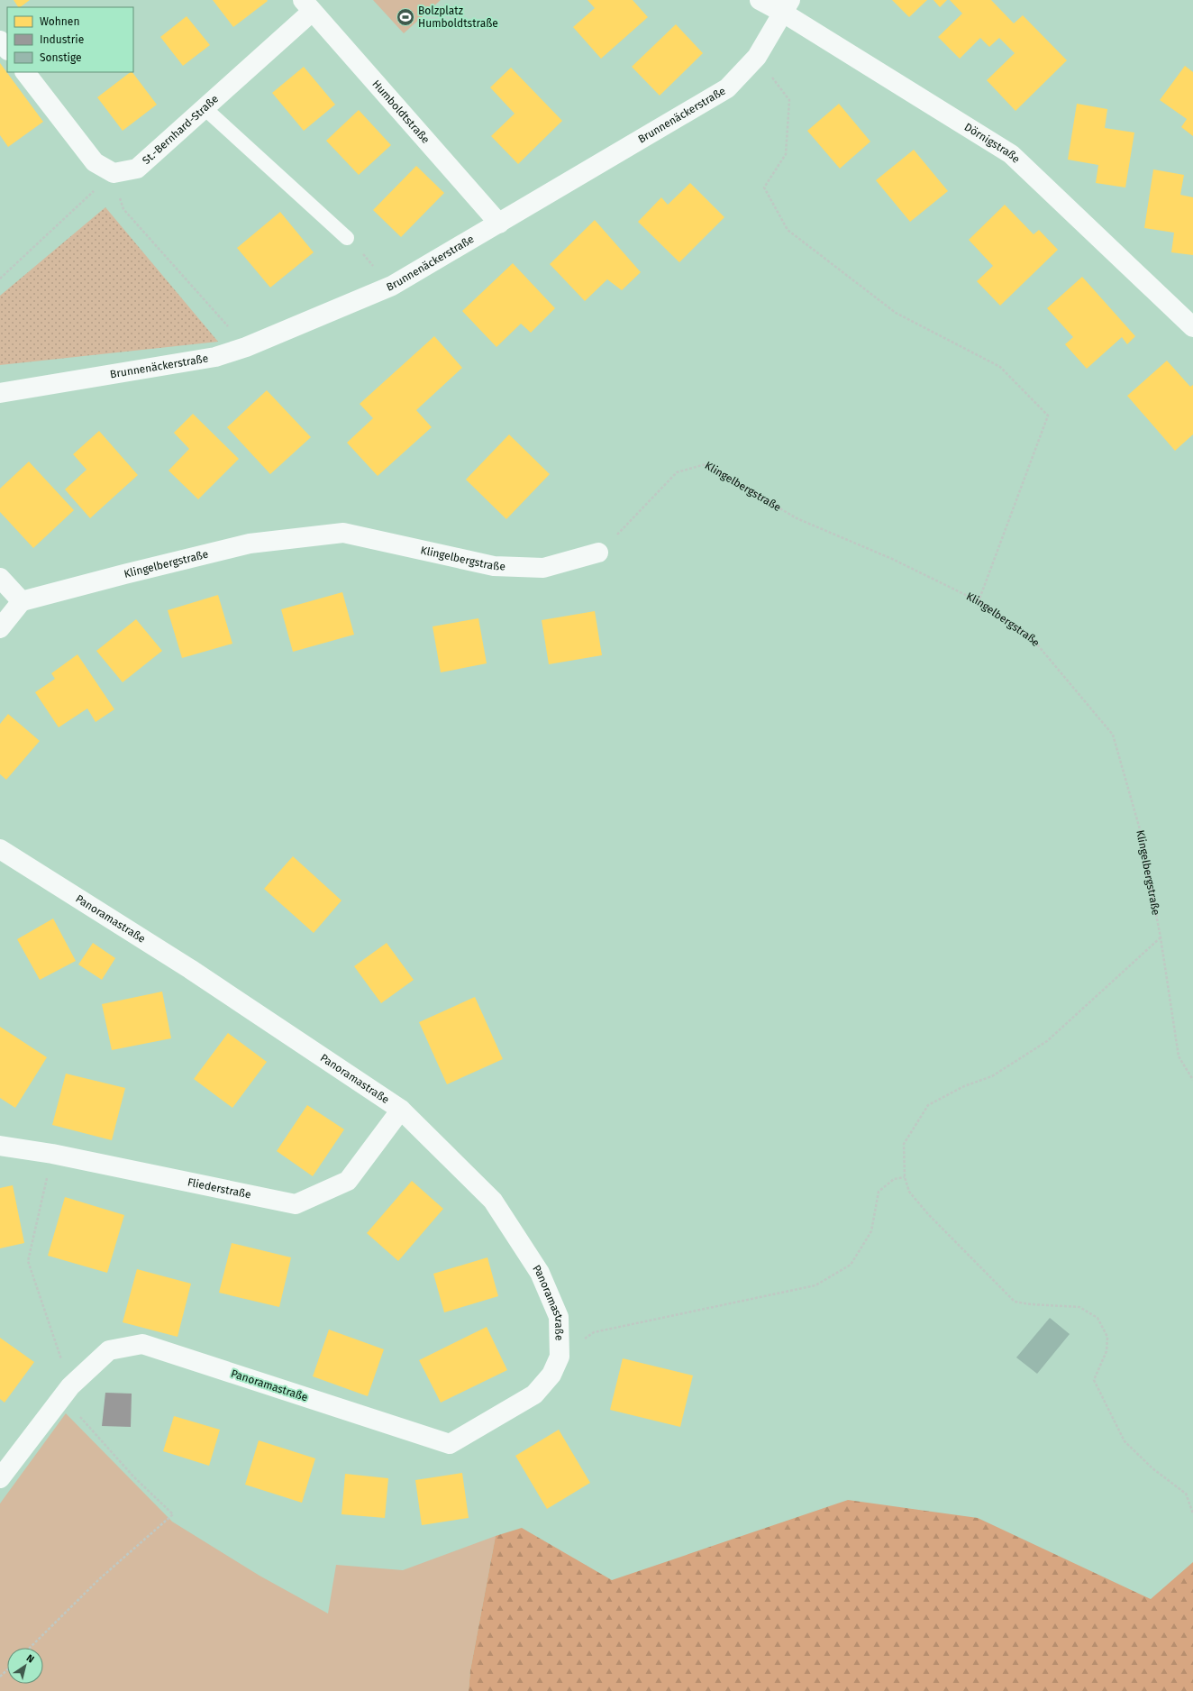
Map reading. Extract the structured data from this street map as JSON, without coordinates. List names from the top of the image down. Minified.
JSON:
{"streets":{"street":["Humboldtstraße","Brunnenäckerstraße","St.-Bernhard-Straße","Dörnigstraße","Klingelbergstraße","Panoramastraße","Fliederstraße"]},"crossings":[["Humboldtstraße","Brunnenäckerstraße"],["Humboldtstraße","St.-Bernhard-Straße"],["Brunnenäckerstraße","Dörnigstraße"],["Panoramastraße","Fliederstraße"]],"places":{"sports":["Bolzplatz Humboldtstraße"]},"legend":["Wohnen","Industrie","Sonstige"],"north":"top right"}
